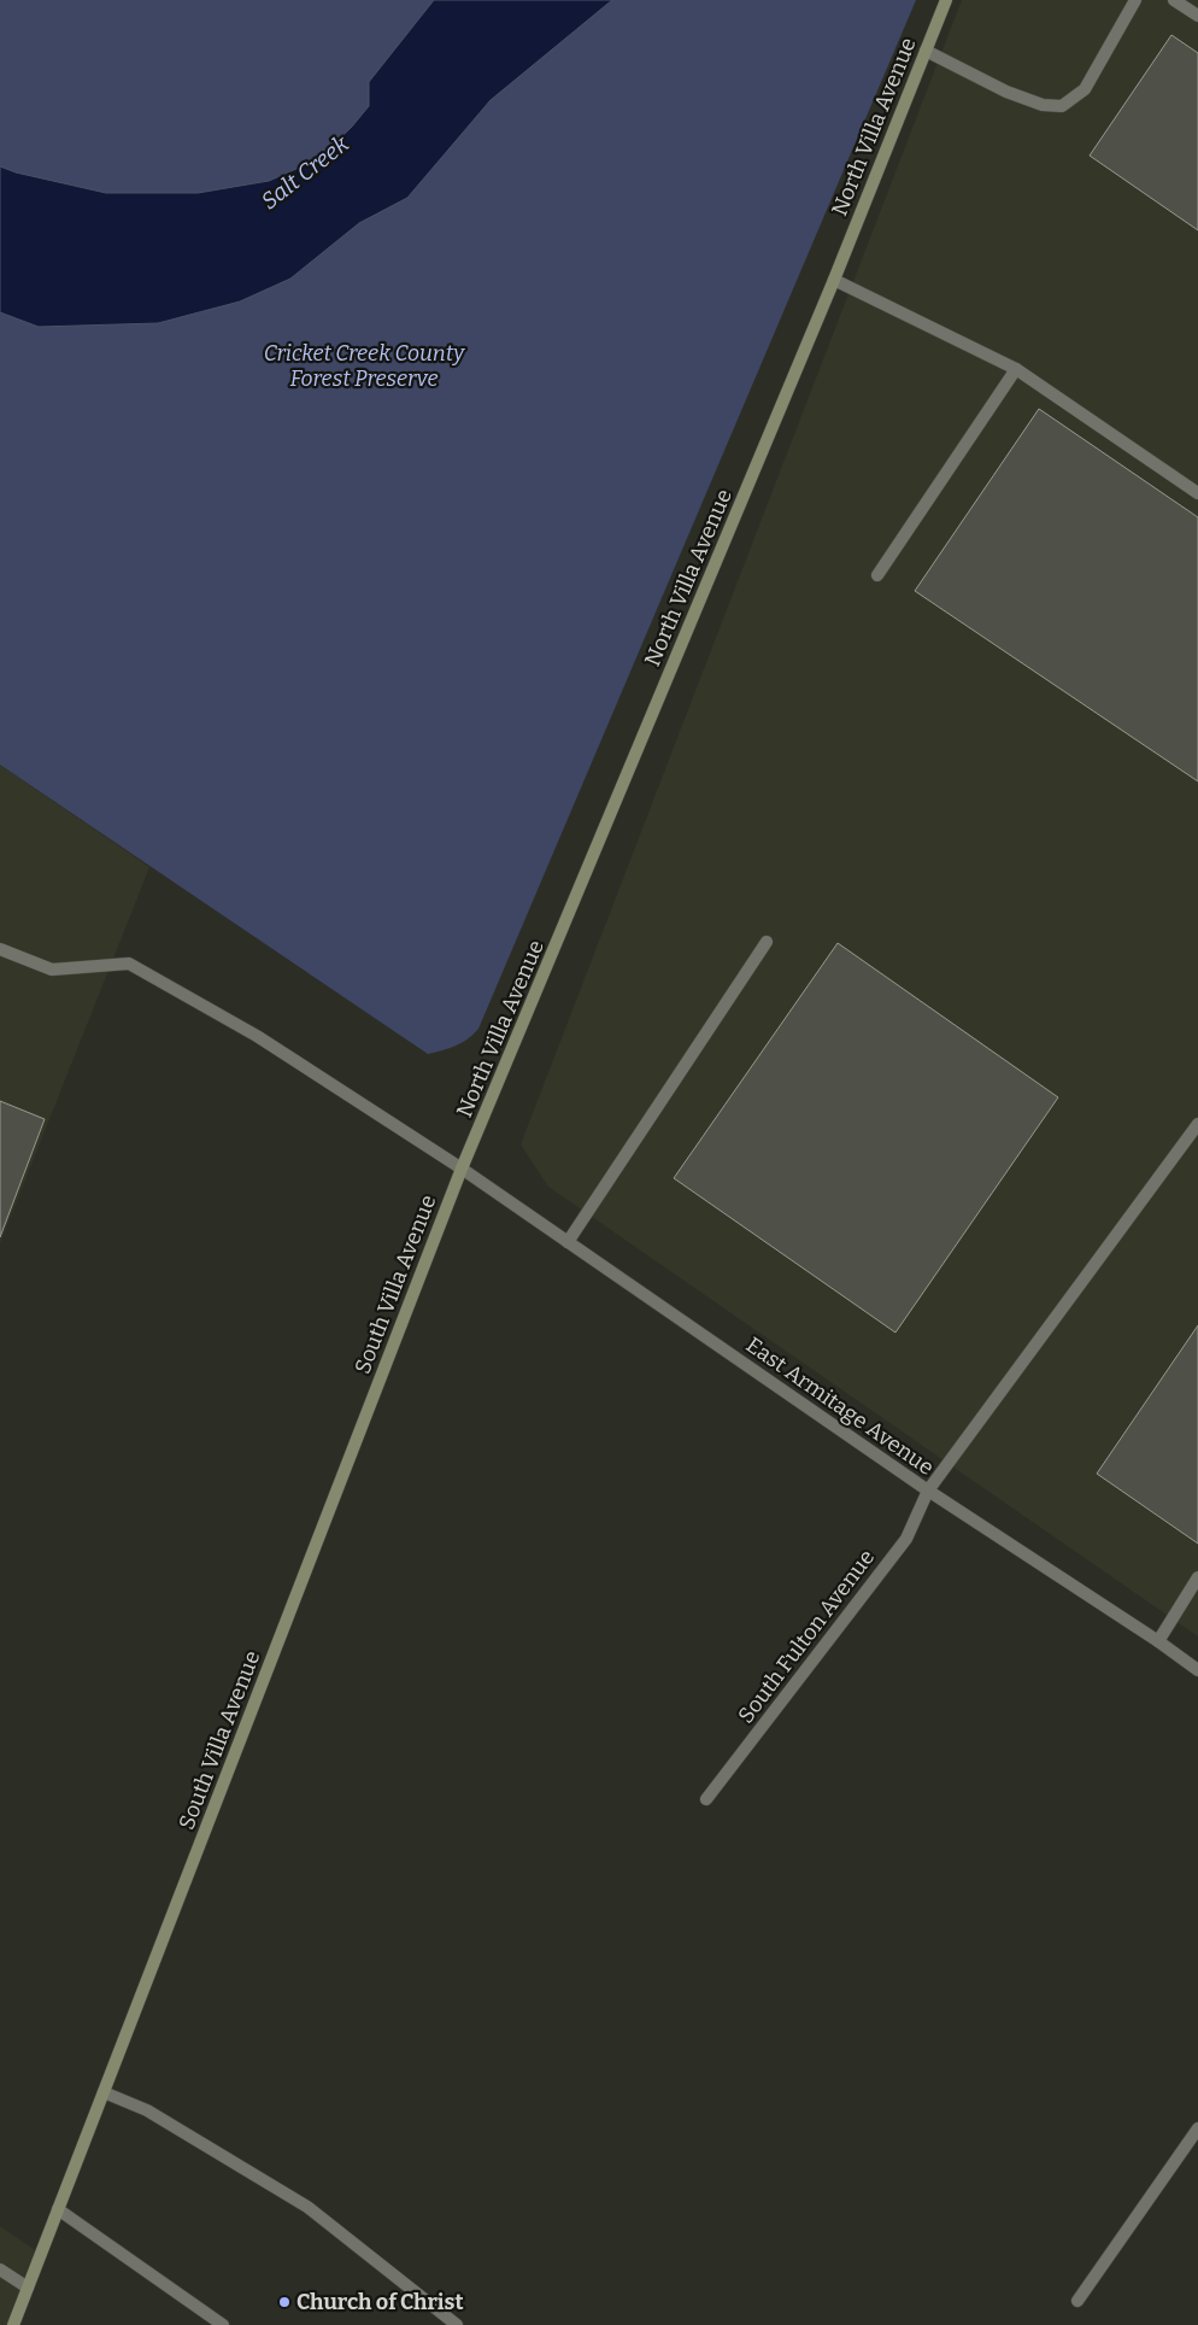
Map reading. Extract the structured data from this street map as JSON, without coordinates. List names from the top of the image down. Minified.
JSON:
{"streets":{"main road":["North Villa Avenue","South Villa Avenue"],"street":["East Armitage Avenue","South Fulton Avenue"]},"crossings":[["North Villa Avenue","South Villa Avenue"],["North Villa Avenue","East Armitage Avenue"],["South Villa Avenue","East Armitage Avenue"],["East Armitage Avenue","South Fulton Avenue"]],"water":["Salt Creek"],"parks":["Cricket Creek County Forest Preserve"],"places":["Church of Christ"]}
